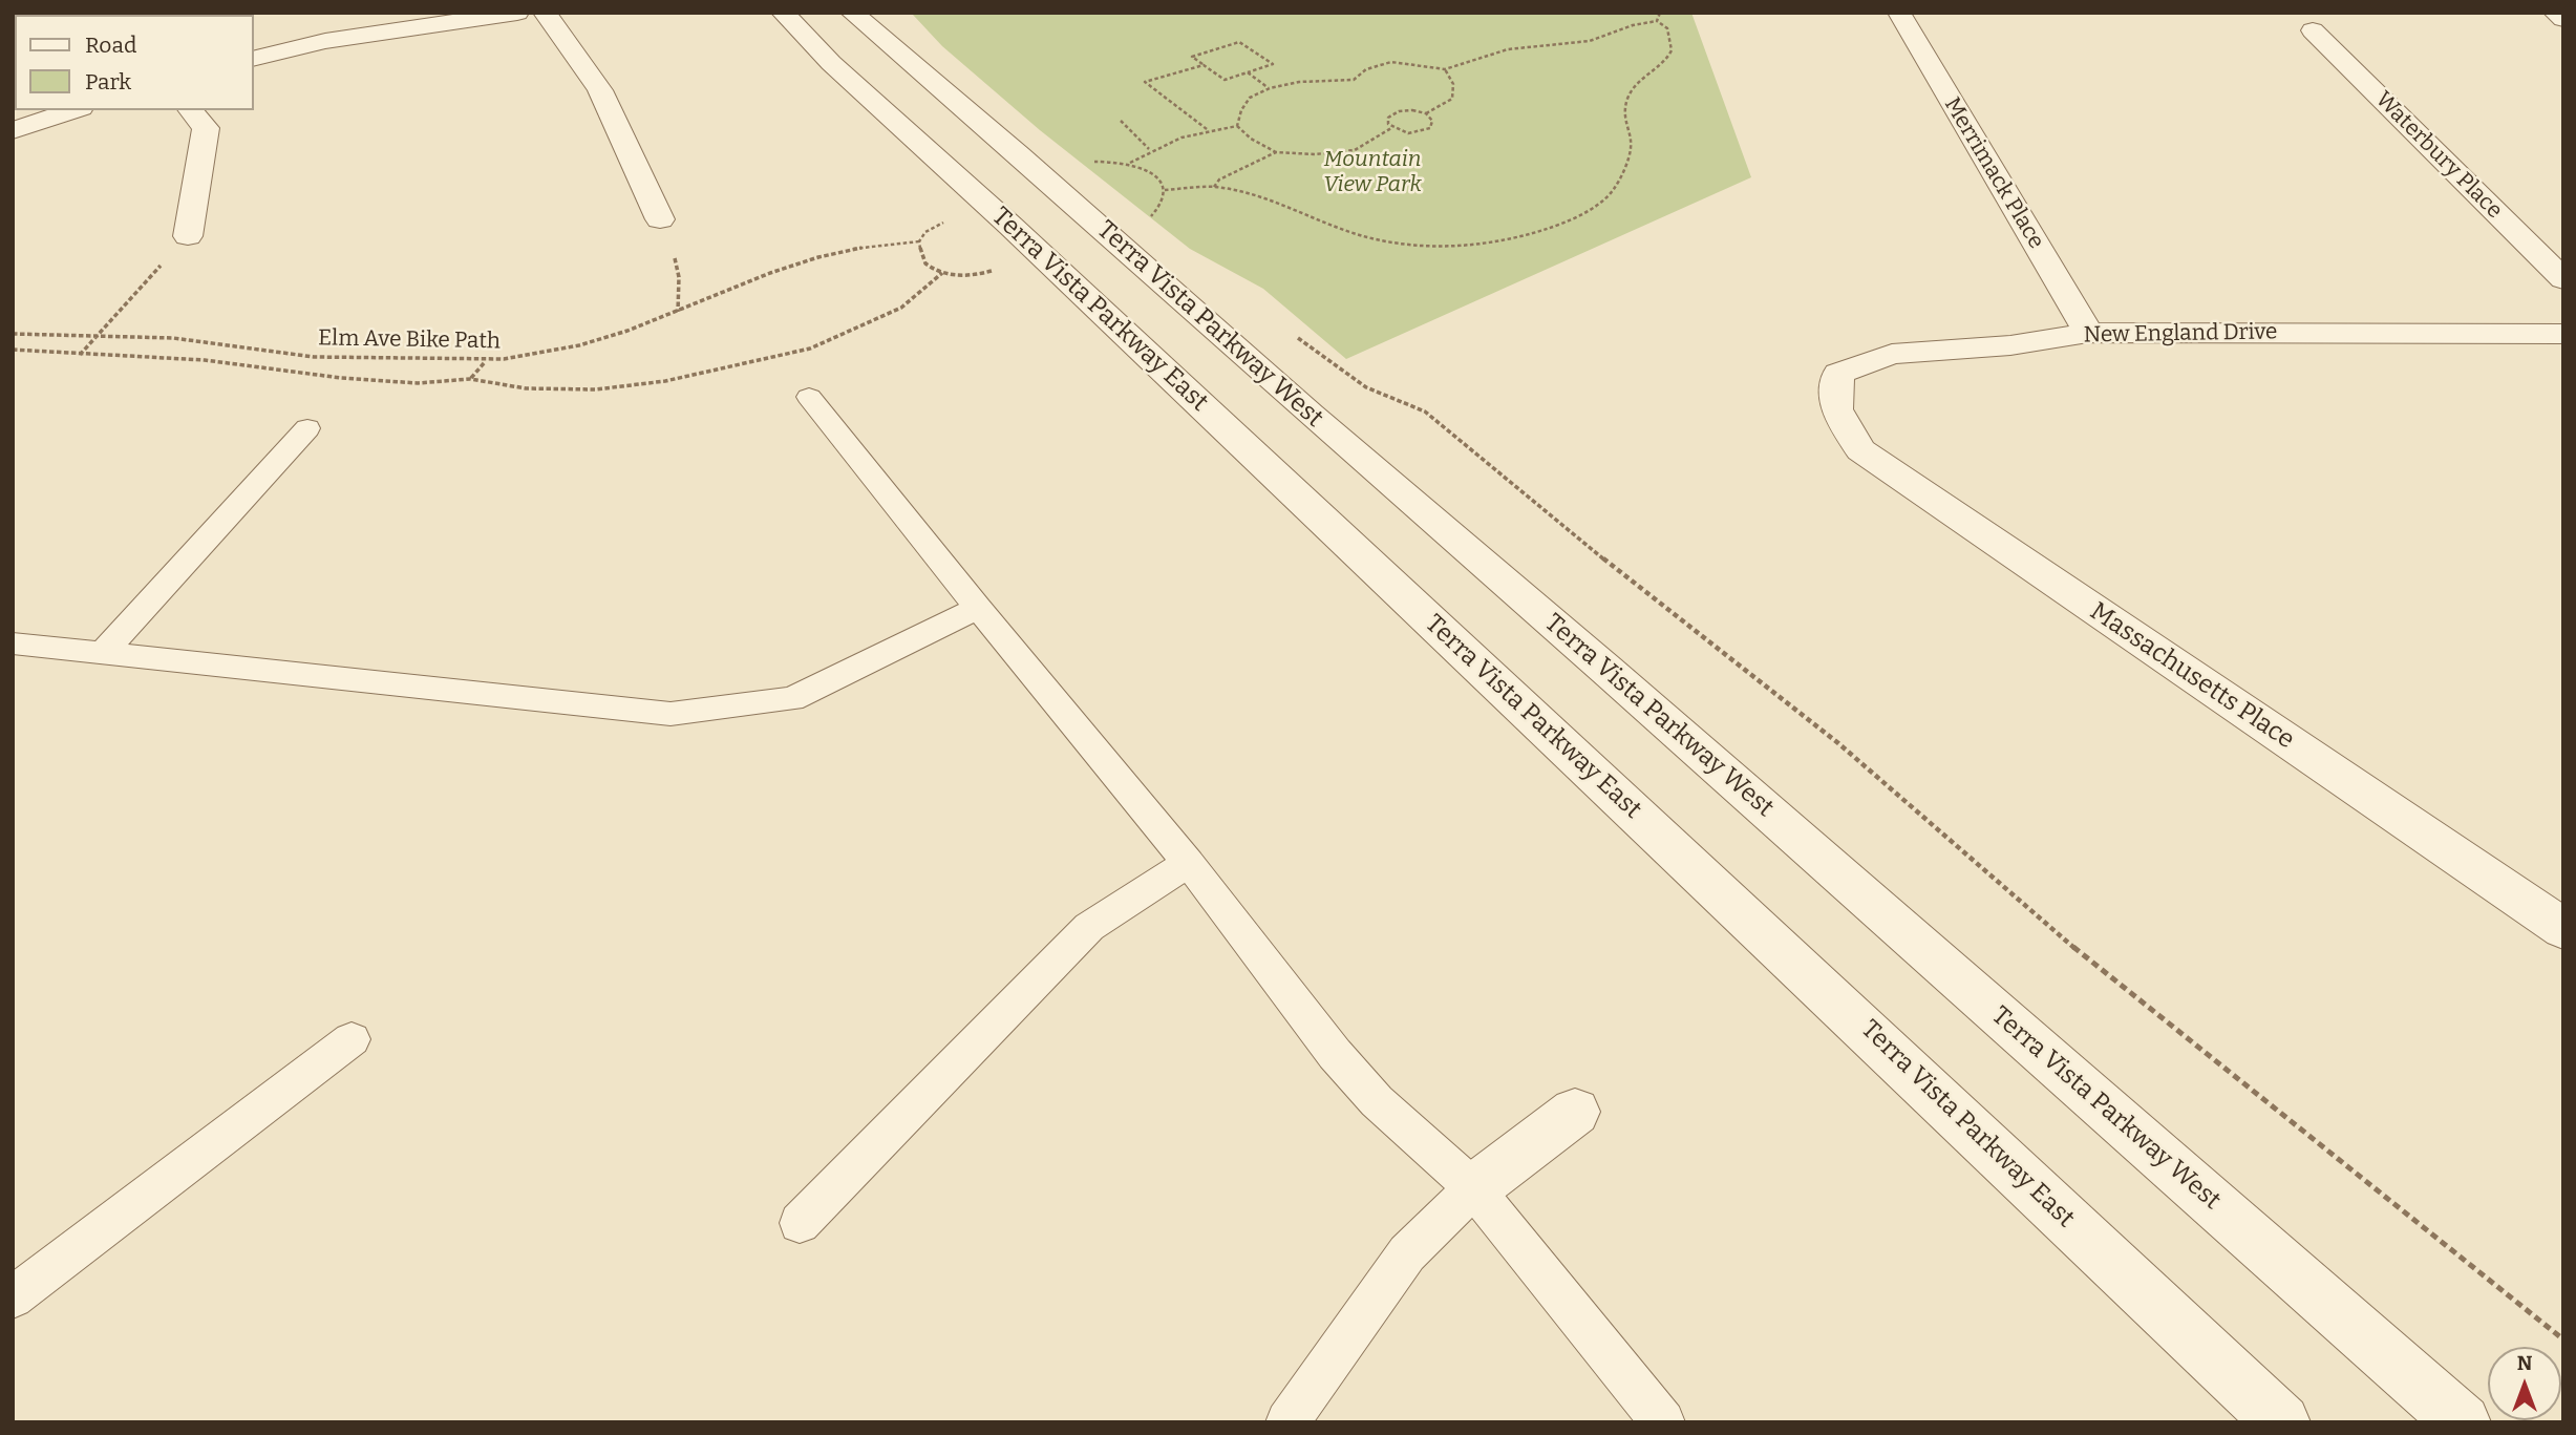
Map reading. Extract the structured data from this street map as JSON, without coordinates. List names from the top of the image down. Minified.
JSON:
{"streets":{"street":["Waterbury Place","Merrimack Place","Terra Vista Parkway East","Terra Vista Parkway West","New England Drive","Massachusetts Place"],"path":["Elm Ave Bike Path"]},"crossings":[["Merrimack Place","New England Drive"],["New England Drive","Massachusetts Place"]],"parks":["Mountain View Park"],"legend":["Road","Park"],"north":"top"}
